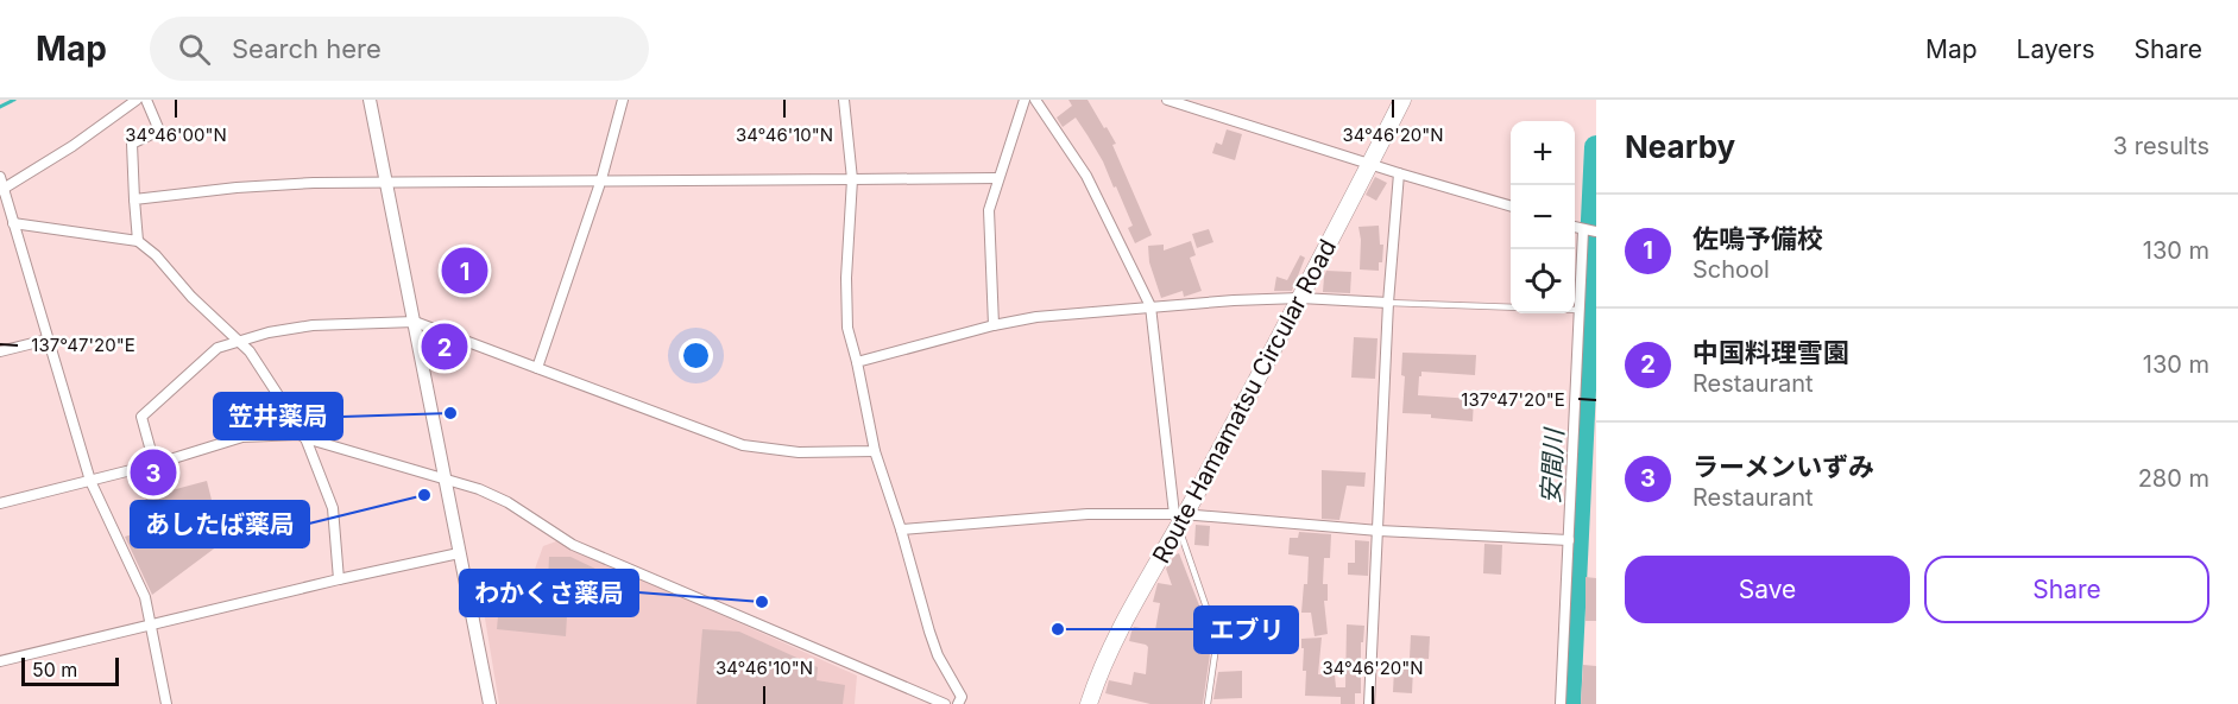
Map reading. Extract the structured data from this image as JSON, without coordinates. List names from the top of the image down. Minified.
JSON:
{"streets":{"main road":["Route Hamamatsu Circular Road"]},"water":["安間川"],"places":["笠井薬局","あしたば薬局","わかくさ薬局","エブリ"],"scale_bar":"50 m","page":{"header":"Map","search":"Search here","nav":["Map","Layers","Share"],"heading":["Nearby","3 results"],"map_buttons":["+","−"],"list":[{"mark":"1","name":"佐鳴予備校","note":"School","value":"130 m"},{"mark":"2","name":"中国料理雪園","note":"Restaurant","value":"130 m"},{"mark":"3","name":"ラーメンいずみ","note":"Restaurant","value":"280 m"}],"pins":["1","2","3"],"buttons":["Save","Share"],"scale":"50 m"},"coordinates":["34°46'00\"N","34°46'10\"N","34°46'20\"N","137°47'20\"E"]}
